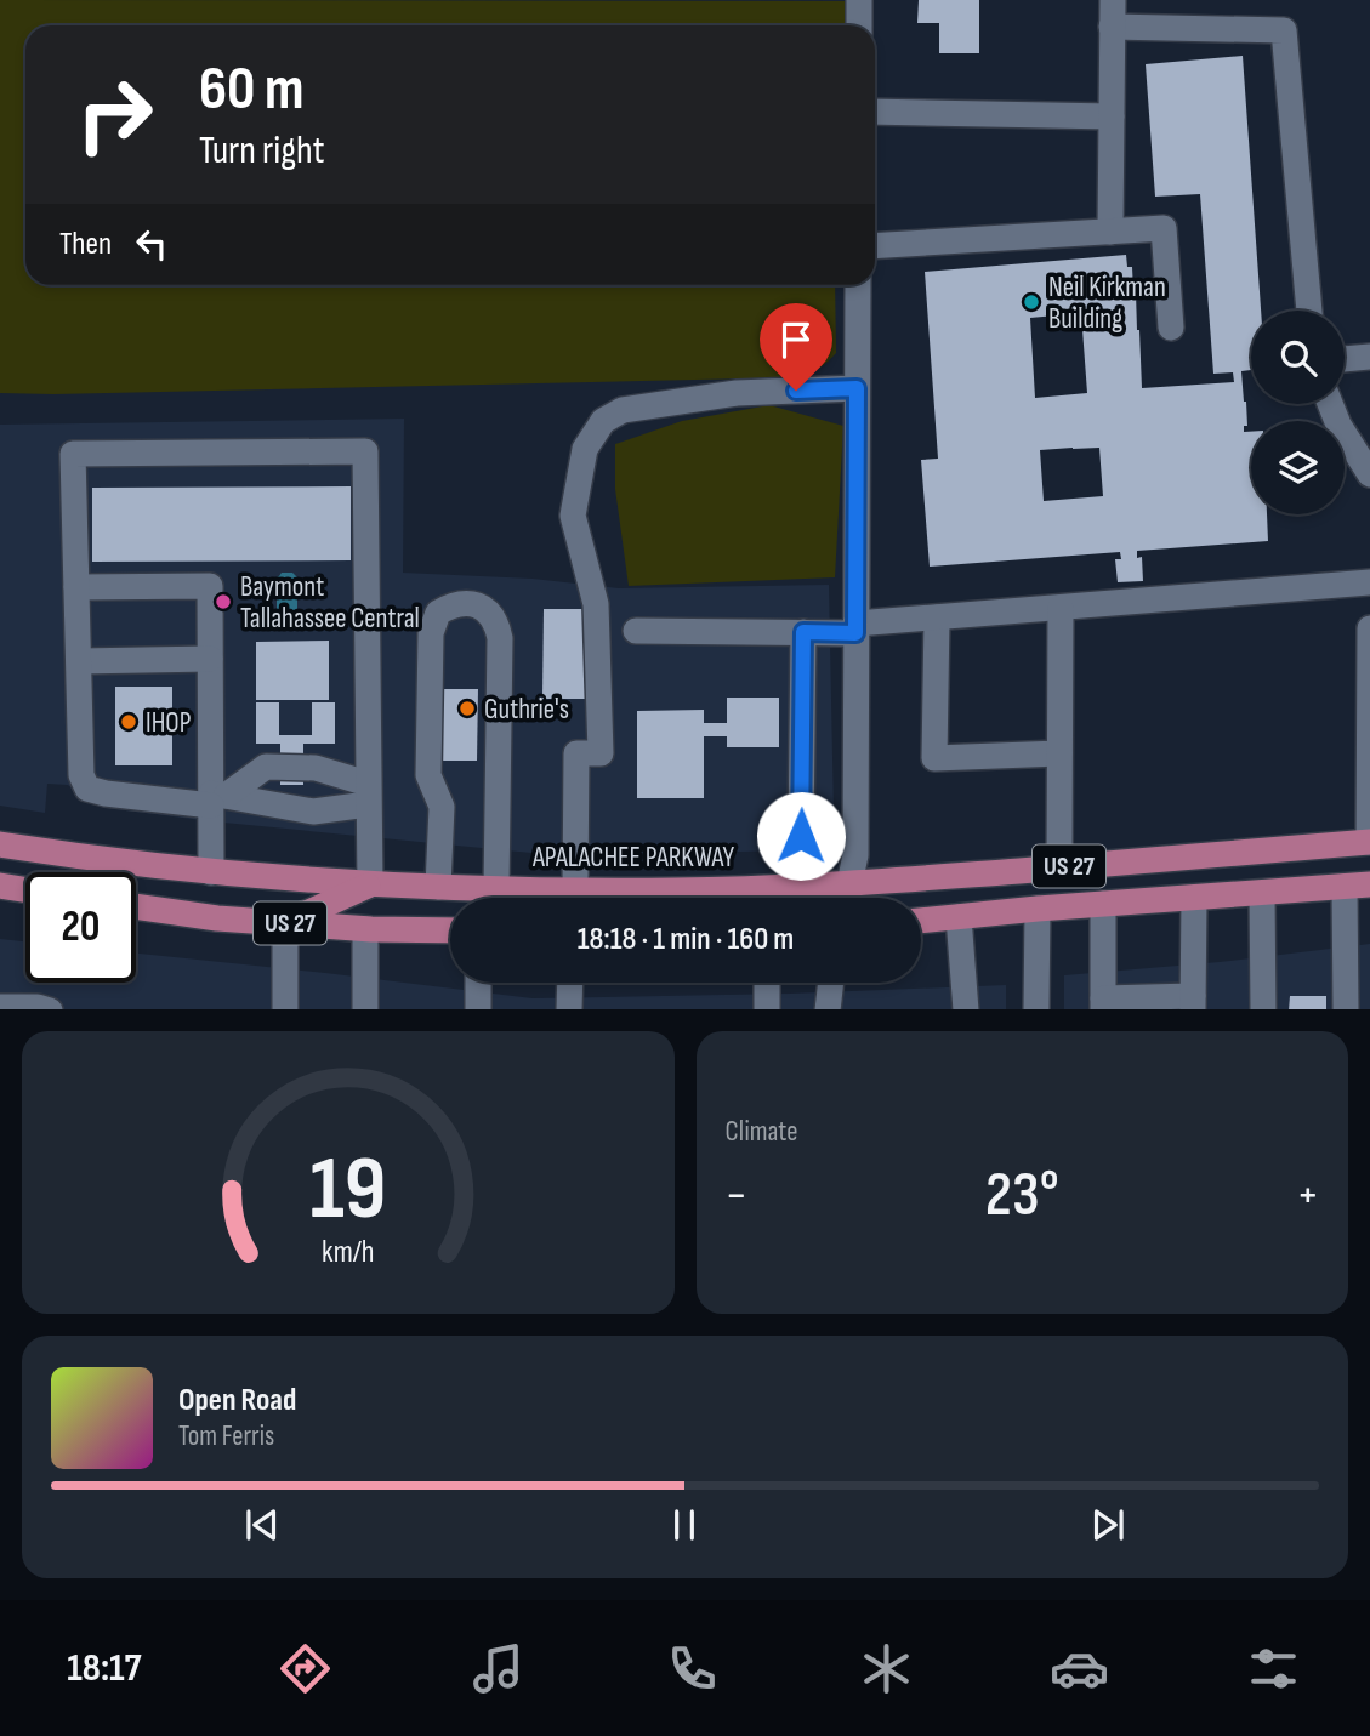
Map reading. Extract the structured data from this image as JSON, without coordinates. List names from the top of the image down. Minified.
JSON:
{"streets":{"main road":["APALACHEE PARKWAY","US 27"]},"places":["Neil Kirkman Building","Baymont Tallahassee Central","Guthrie's","IHOP"],"page":{"turn":["60 m","Turn right"],"then":"Then","limit":"20","trip":"18:18 · 1 min · 160 m","tile":"Climate","heat":["−","23°","+"],"song":["Open Road","Tom Ferris"],"tabs":"18:17","gauge":["19","km/h"]}}
